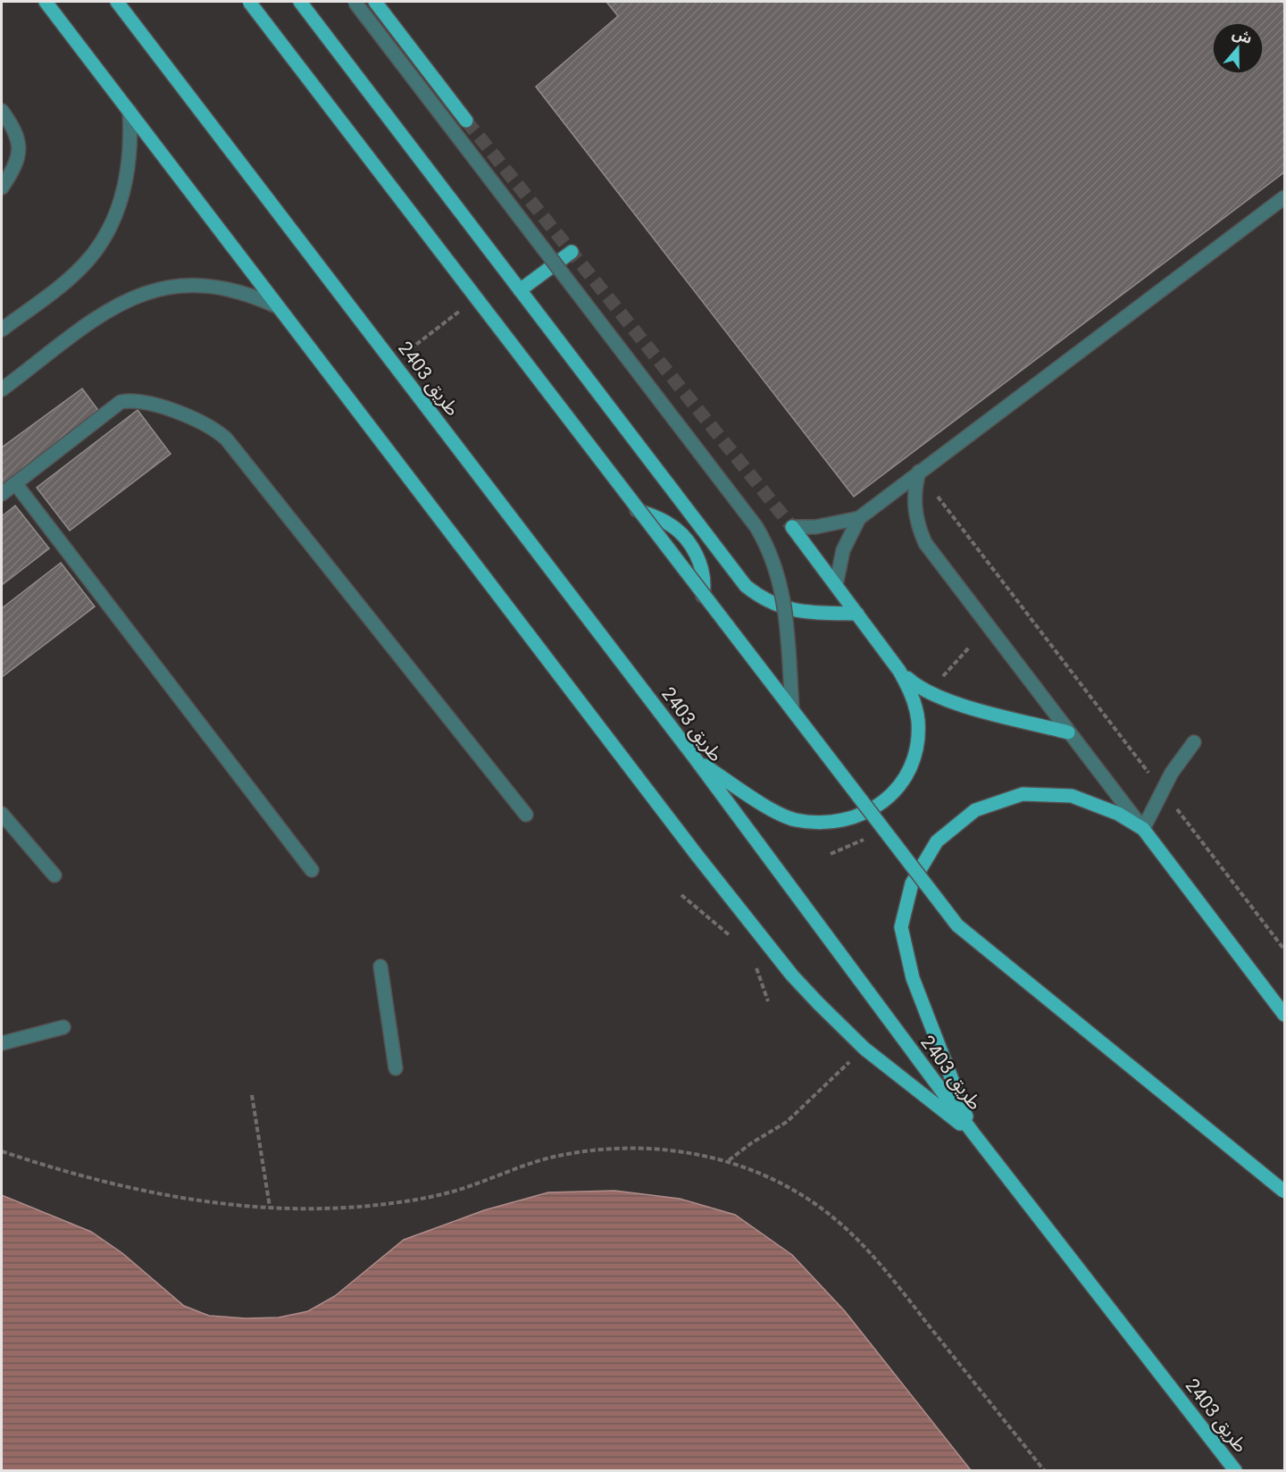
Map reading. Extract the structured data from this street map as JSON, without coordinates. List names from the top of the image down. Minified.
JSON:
{"streets":{"main road":["طريق 2403"]},"north":"top"}
